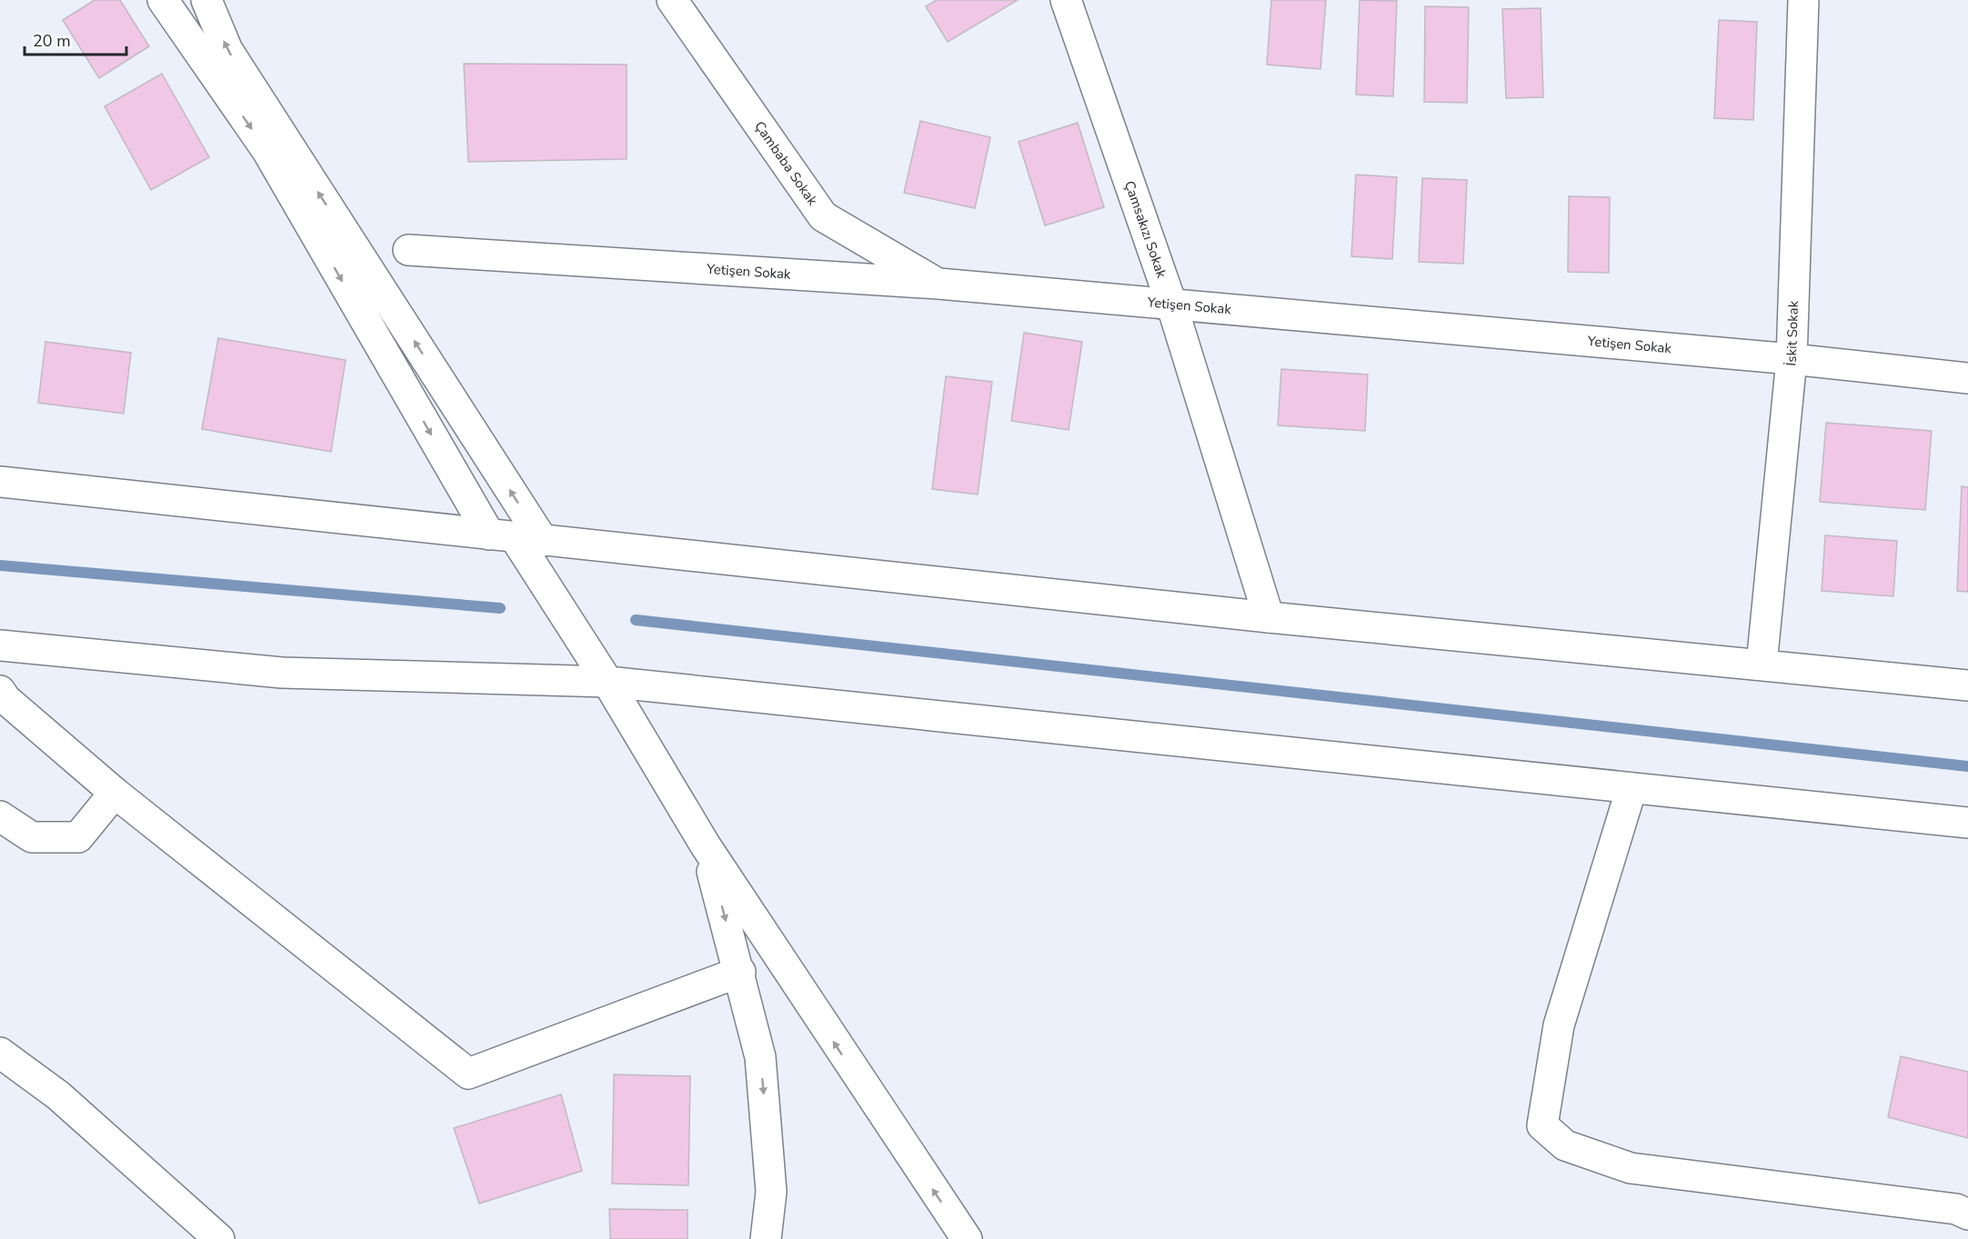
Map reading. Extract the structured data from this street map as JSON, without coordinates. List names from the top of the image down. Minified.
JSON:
{"streets":{"street":["Çambaba Sokak","Çamsakızı Sokak","Yetişen Sokak","İskit Sokak"]},"crossings":[["Çambaba Sokak","Yetişen Sokak"],["Çamsakızı Sokak","Yetişen Sokak"],["Yetişen Sokak","İskit Sokak"]],"scale_bar":"20 m"}
